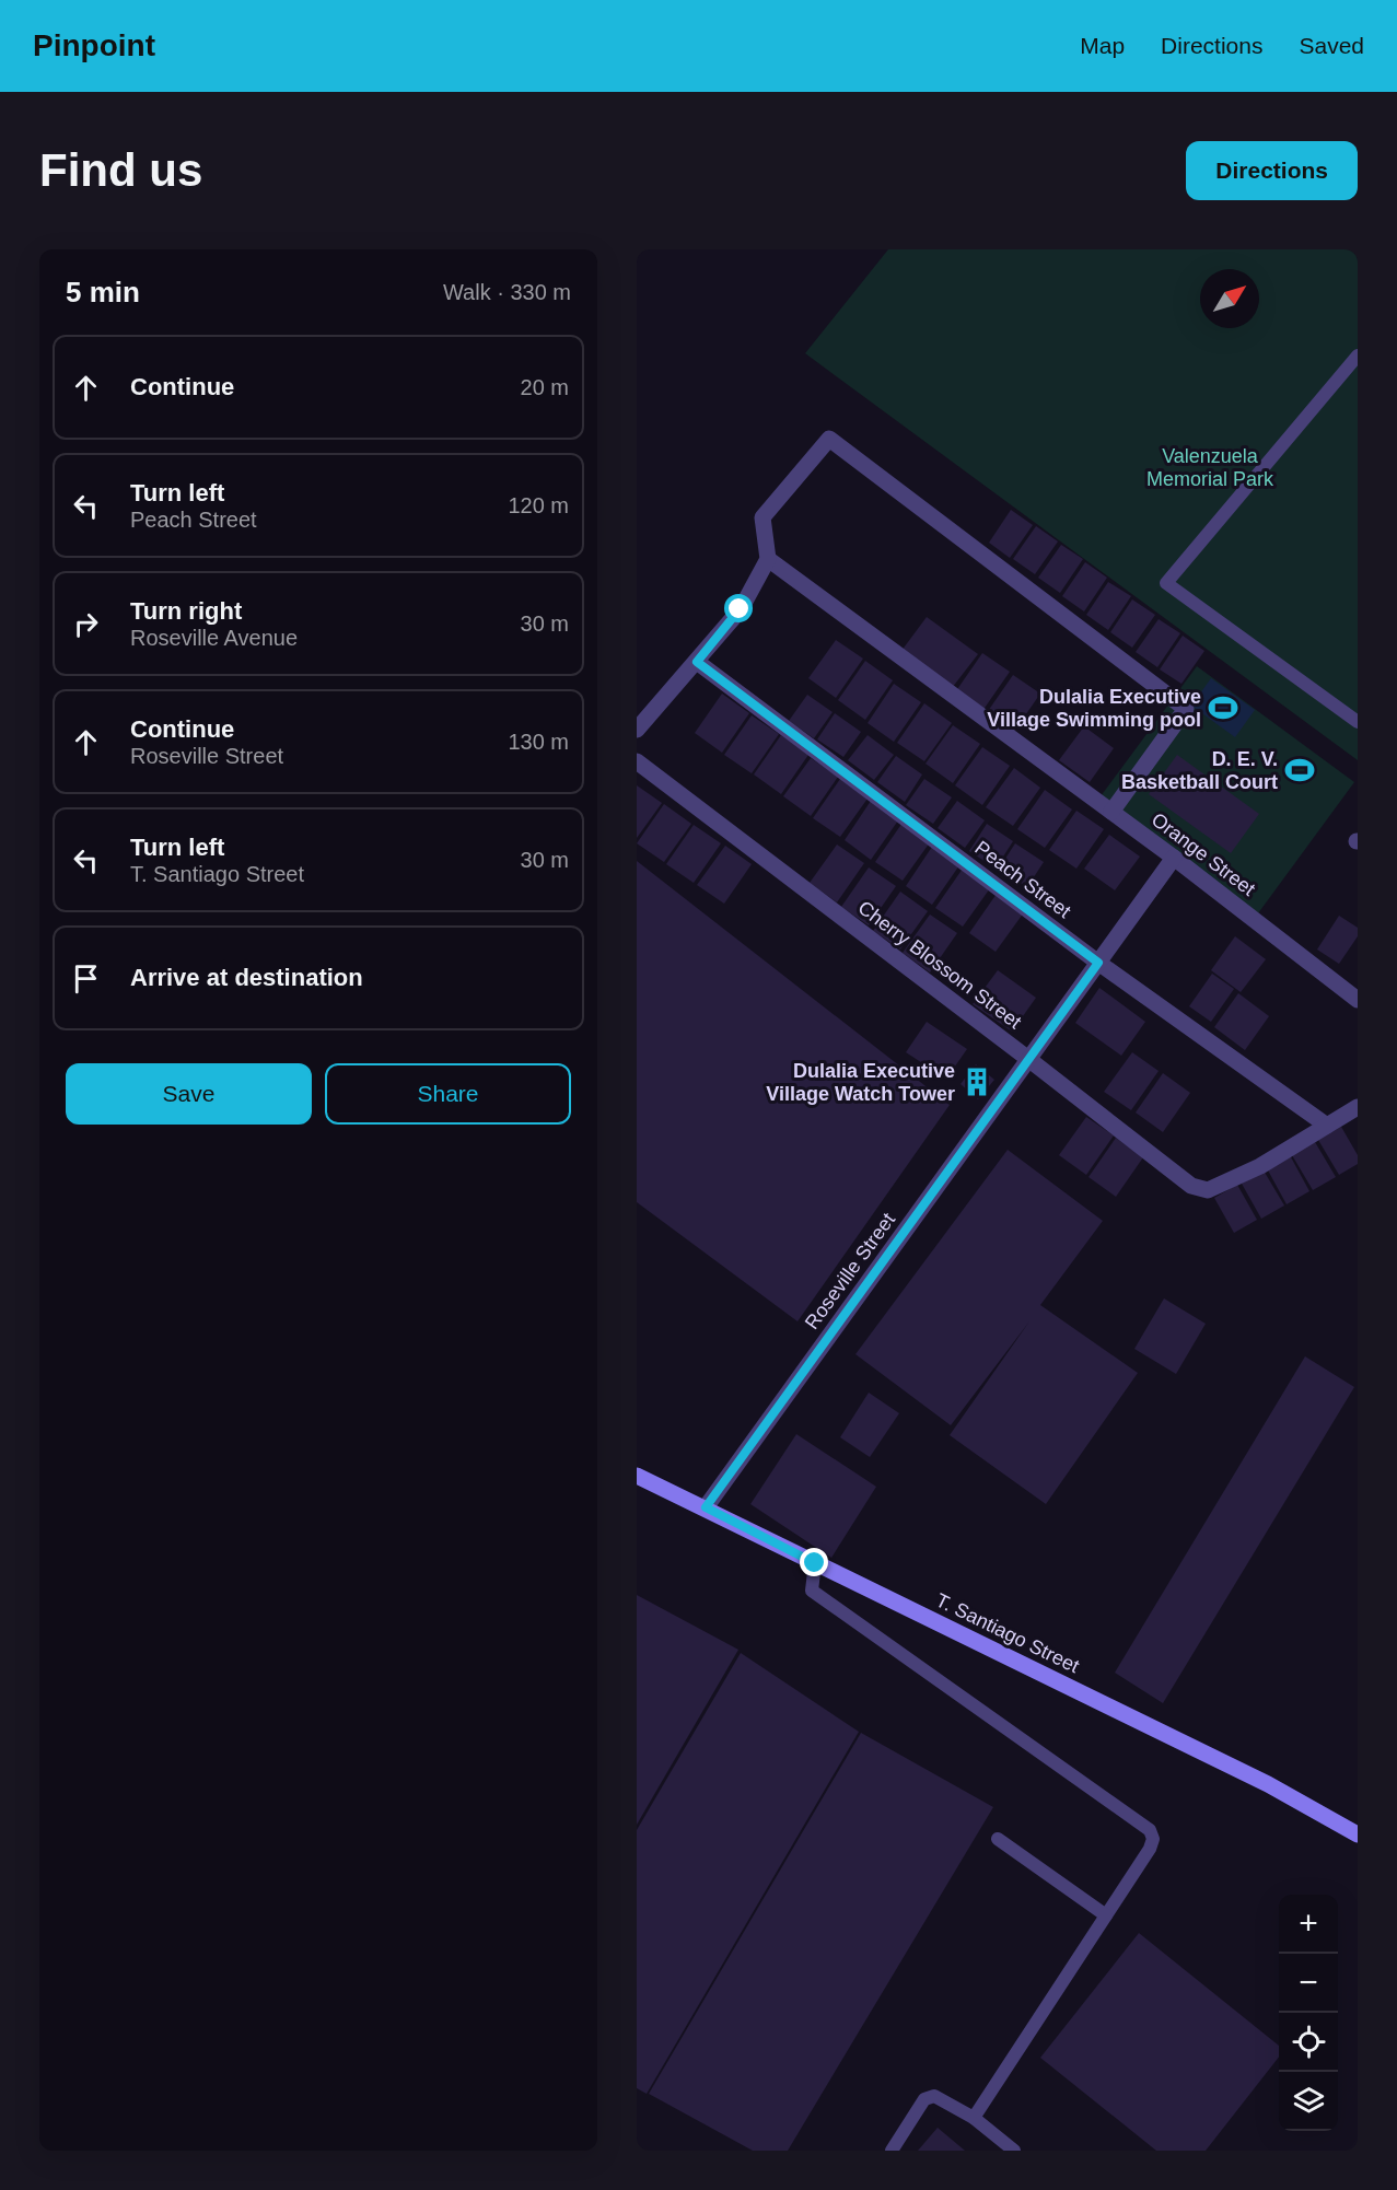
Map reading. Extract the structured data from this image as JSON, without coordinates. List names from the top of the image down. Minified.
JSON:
{"streets":{"main road":["T. Santiago Street"],"street":["Orange Street","Peach Street","Cherry Blossom Street","Roseville Street"]},"crossings":[["Orange Street","Roseville Street"],["Peach Street","Cherry Blossom Street"],["Peach Street","Roseville Street"],["Cherry Blossom Street","Roseville Street"],["Roseville Street","T. Santiago Street"]],"parks":["Valenzuela Memorial Park"],"places":{"sports":["Dulalia Executive Village Swimming pool","D. E. V. Basketball Court"],"building":["Dulalia Executive Village Watch Tower"]},"north":"top right","page":{"header":"Pinpoint","nav":["Map","Directions","Saved"],"buttons":["Directions",["Save","Share"]],"title":"Find us","heading":["5 min","Walk · 330 m"],"list":[["Continue","20 m"],["Turn left","Peach Street","120 m"],["Turn right","Roseville Avenue","30 m"],["Continue","Roseville Street","130 m"],["Turn left","T. Santiago Street","30 m"],"Arrive at destination"],"map_buttons":["+","−"]}}
